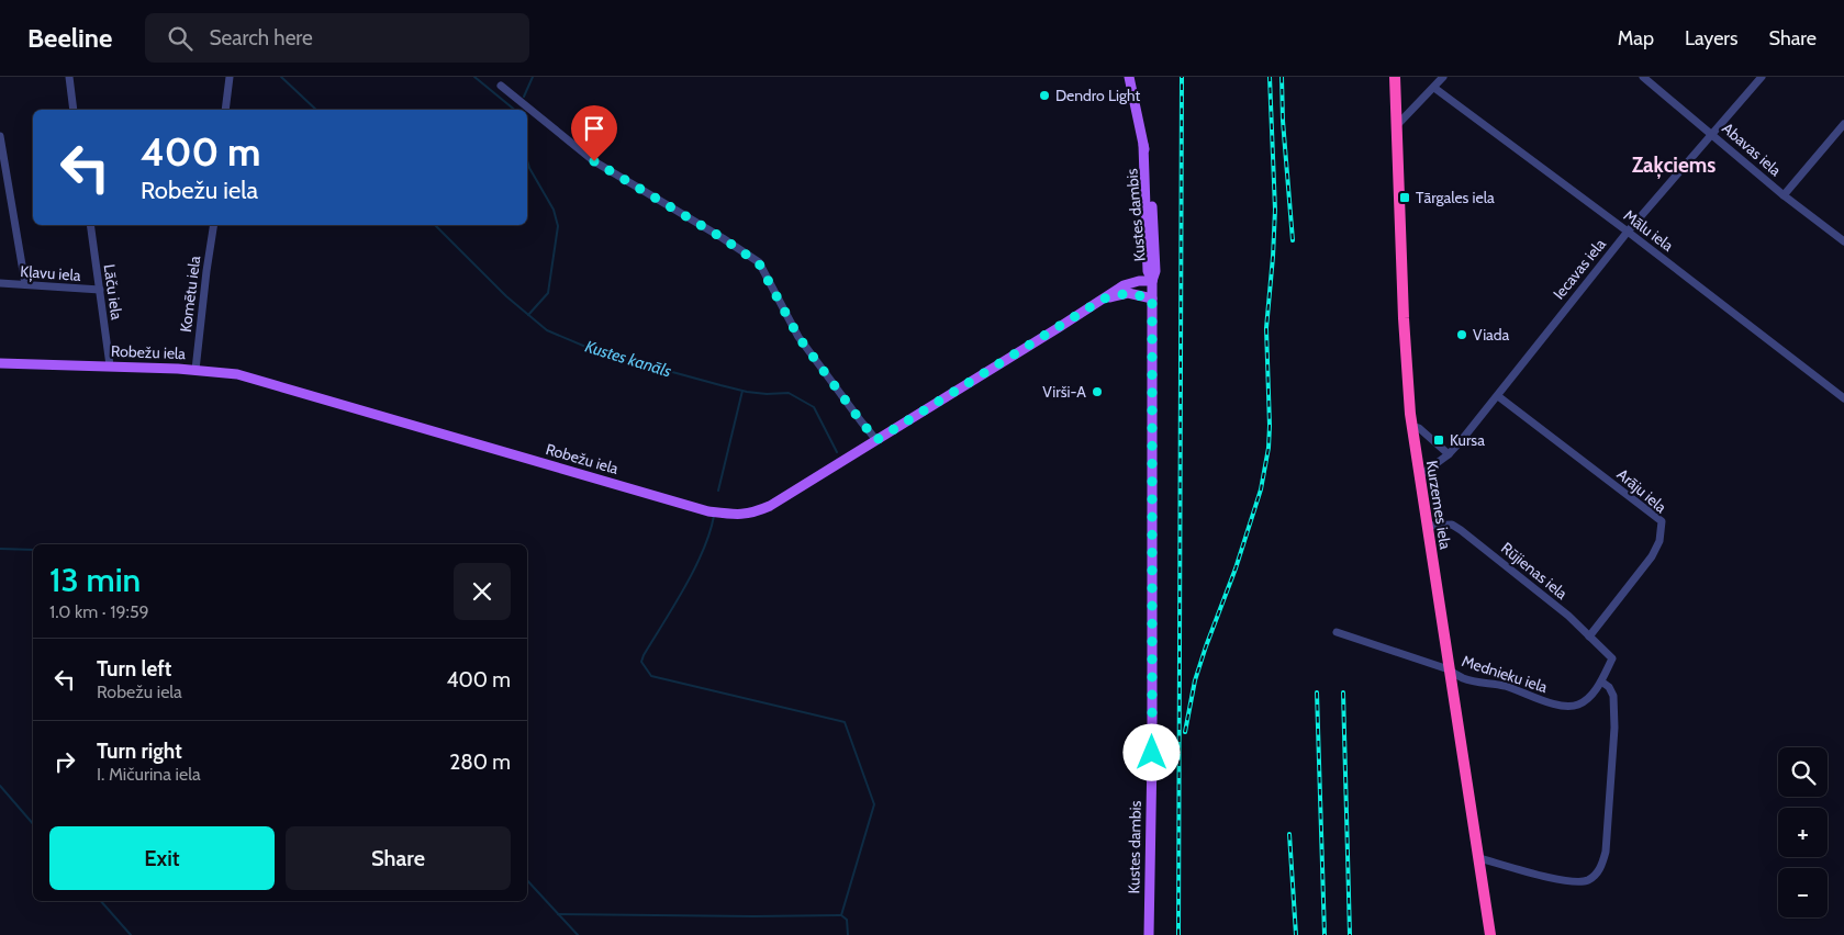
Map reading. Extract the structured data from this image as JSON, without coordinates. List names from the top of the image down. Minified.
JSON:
{"streets":{"highway":["Kurzemes iela"],"main road":["Kustes dambis","Robežu iela"],"street":["Abavas iela","Mālu iela","Iecavas iela","Kļavu iela","Lāču iela","Komētu iela","Arāju iela","Rūjienas iela","Mednieku iela"]},"crossings":[["Abavas iela","Iecavas iela"],["Kustes dambis","Robežu iela"],["Mālu iela","Iecavas iela"],["Iecavas iela","Arāju iela"],["Iecavas iela","Kurzemes iela"],["Kļavu iela","Lāču iela"],["Lāču iela","Robežu iela"],["Komētu iela","Robežu iela"],["Arāju iela","Rūjienas iela"],["Kurzemes iela","Rūjienas iela"],["Kurzemes iela","Mednieku iela"],["Rūjienas iela","Mednieku iela"]],"districts":["Zaķciems"],"water":["Kustes kanāls"],"places":{"other":["Dendro Light","Viada","Virši-A"],"transit":["Tārgales iela","Kursa"]},"page":{"header":"Beeline","search":"Search here","nav":["Map","Layers","Share"],"turn":["400 m","Robežu iela"],"heading":["13 min","1.0 km · 19:59"],"list":[{"name":"Turn left","note":"Robežu iela","value":"400 m"},{"name":"Turn right","note":"I. Mičurina iela","value":"280 m"}],"map_buttons":["+","−"],"buttons":["Exit","Share"]}}
